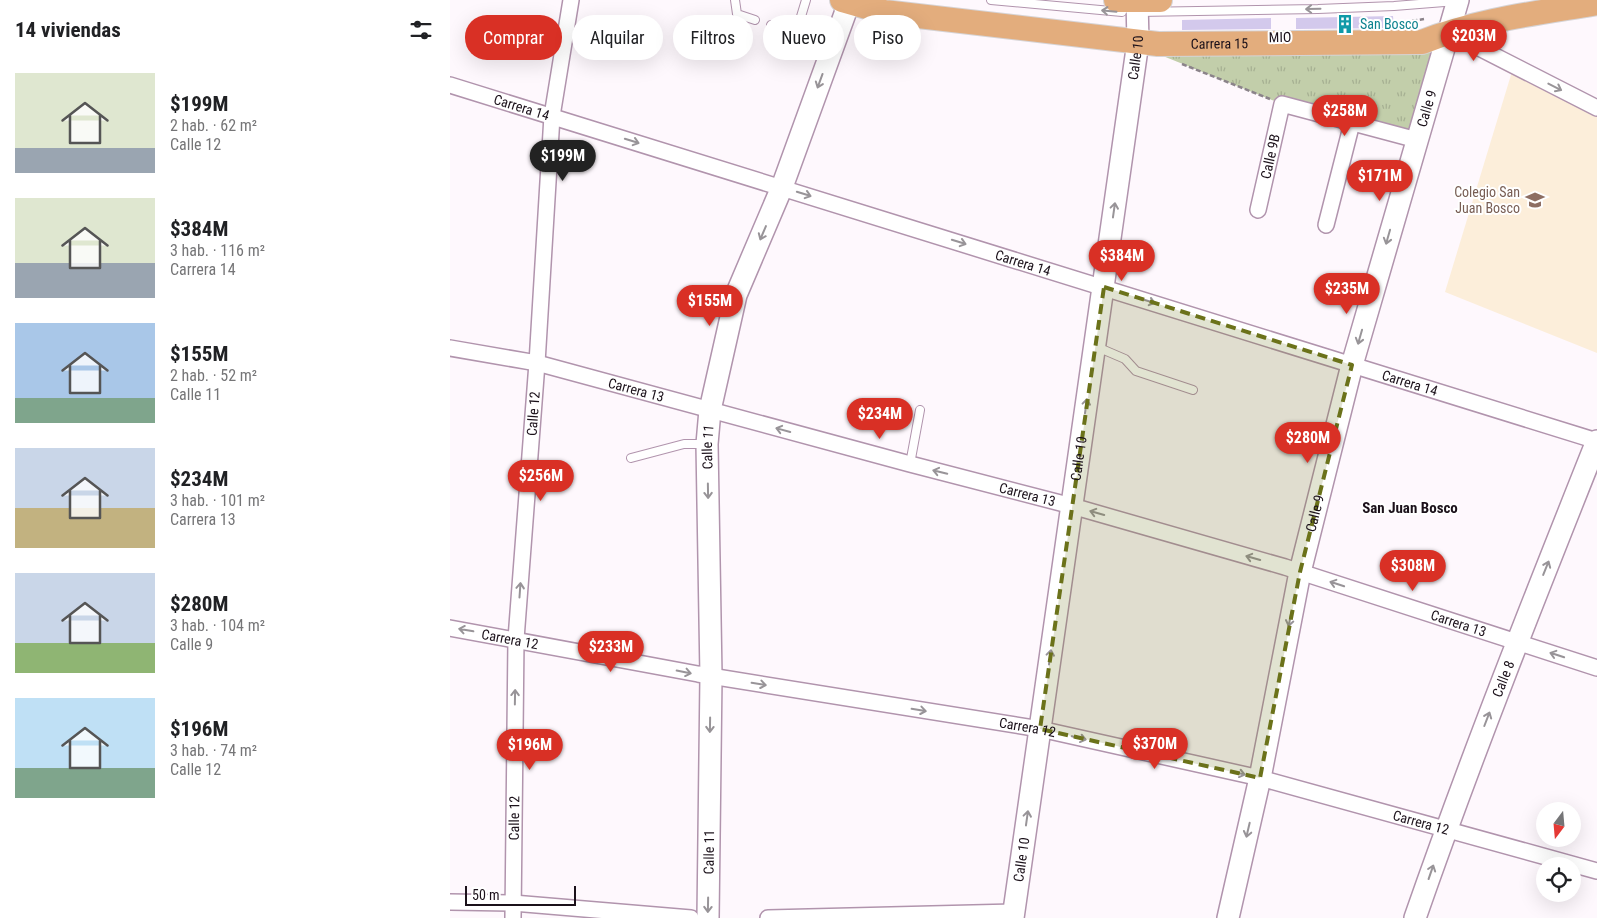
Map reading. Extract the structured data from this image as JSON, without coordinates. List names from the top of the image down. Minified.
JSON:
{"streets":{"main road":["Carrera 15","Calle 10","Calle 9","Calle 11","Calle 8"],"street":["Carrera 14","Calle 9B","Carrera 13","Calle 12","Carrera 12"],"lane":["MIO"]},"crossings":[["MIO","Carrera 15"],["MIO","Calle 10"],["MIO","Calle 9"],["Carrera 15","Calle 10"],["Carrera 15","Calle 9"],["Carrera 15","Calle 11"],["Calle 10","Carrera 14"],["Calle 10","Carrera 13"],["Calle 10","Carrera 12"],["Carrera 14","Calle 9"],["Carrera 14","Calle 12"],["Carrera 14","Calle 11"],["Carrera 14","Calle 8"],["Calle 9","Carrera 13"],["Calle 9","Carrera 12"],["Carrera 13","Calle 12"],["Carrera 13","Calle 11"],["Carrera 13","Calle 8"],["Calle 12","Carrera 12"],["Calle 11","Carrera 12"],["Carrera 12","Calle 8"]],"one_way":["Calle 10","Carrera 14","Calle 9","Carrera 13","Calle 12","Calle 11","Carrera 12","Calle 8"],"districts":["San Juan Bosco"],"places":{"building":["San Bosco"],"school or university":["Colegio San Juan Bosco"]},"scale_bar":"50 m","north":"bottom","page":{"heading":"14 viviendas","chip":["Comprar","Alquilar","Filtros","Nuevo","Piso"],"price":["$203M","$258M","$199M","$171M","$384M","$235M","$155M","$234M","$280M","$256M","$308M","$233M","$370M","$196M"],"list":[{"name":"$199M","note":"2 hab. · 62 m² · Calle 12"},{"name":"$384M","note":"3 hab. · 116 m² · Carrera 14"},{"name":"$155M","note":"2 hab. · 52 m² · Calle 11"},{"name":"$234M","note":"3 hab. · 101 m² · Carrera 13"},{"name":"$280M","note":"3 hab. · 104 m² · Calle 9"},{"name":"$196M","note":"3 hab. · 74 m² · Calle 12"}],"scale":"50 m"}}
